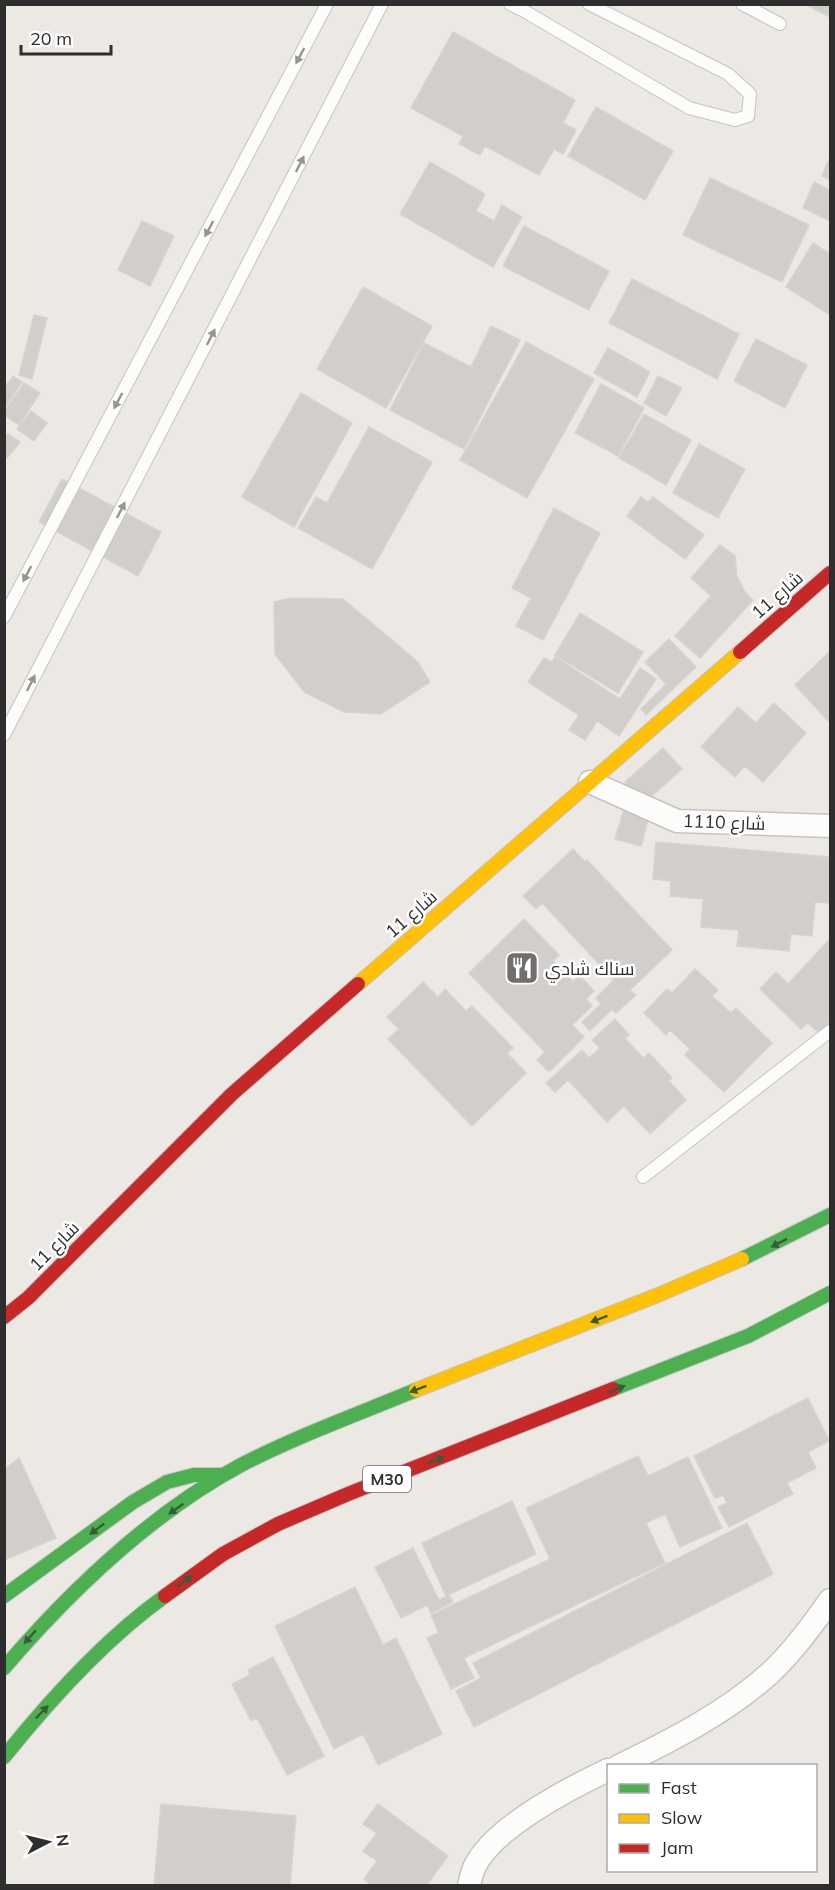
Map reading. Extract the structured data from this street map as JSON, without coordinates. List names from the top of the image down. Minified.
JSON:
{"streets":{"main road":["شارع 11","M30"],"street":["شارع 1110"]},"crossings":[["شارع 11","شارع 1110"]],"places":{"restaurant":["سناك شادي"]},"legend":["Fast","Slow","Jam"],"scale_bar":"20 m","north":"right"}
